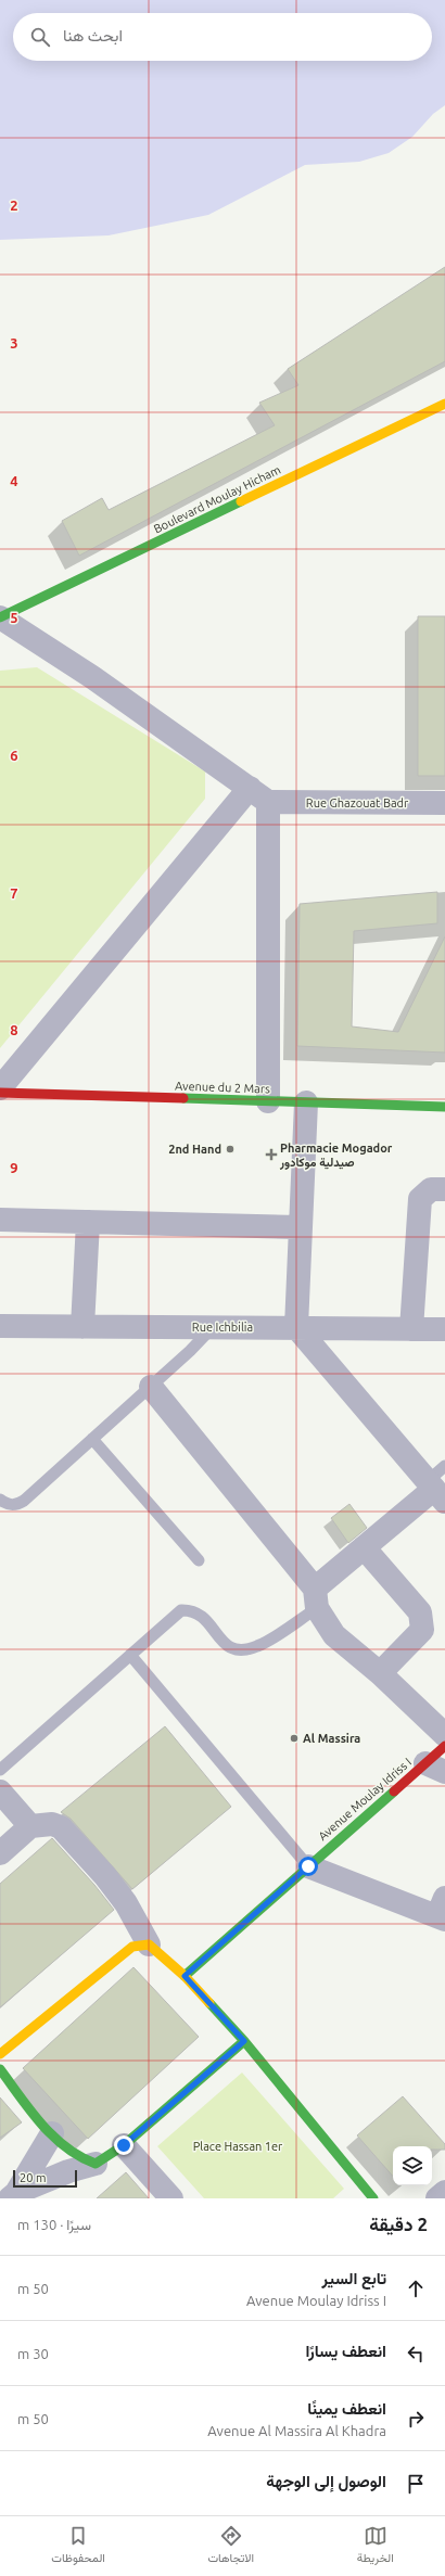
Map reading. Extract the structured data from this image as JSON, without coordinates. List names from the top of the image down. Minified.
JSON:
{"streets":{"street":["Boulevard Moulay Hicham","Rue Ghazouat Badr","Avenue du 2 Mars","Rue Ichbilia","Avenue Moulay Idriss I"]},"parks":["Place Hassan 1er"],"places":{"other":["2nd Hand","Al Massira"],"health":["Pharmacie Mogador صيدلية موكادور"]},"scale_bar":"20 m","page":{"search":"ابحث هنا","scale":"20 m","heading":["2 دقيقة","سيرًا · 130 m"],"list":[["تابع السير","Avenue Moulay Idriss I","50 m"],["انعطف يسارًا","30 m"],["انعطف يمينًا","Avenue Al Massira Al Khadra","50 m"],"الوصول إلى الوجهة"],"nav":["الخريطة","الاتجاهات","المحفوظات"]},"grid":{"rows":["2","3","4","5","6","7","8","9"]}}
